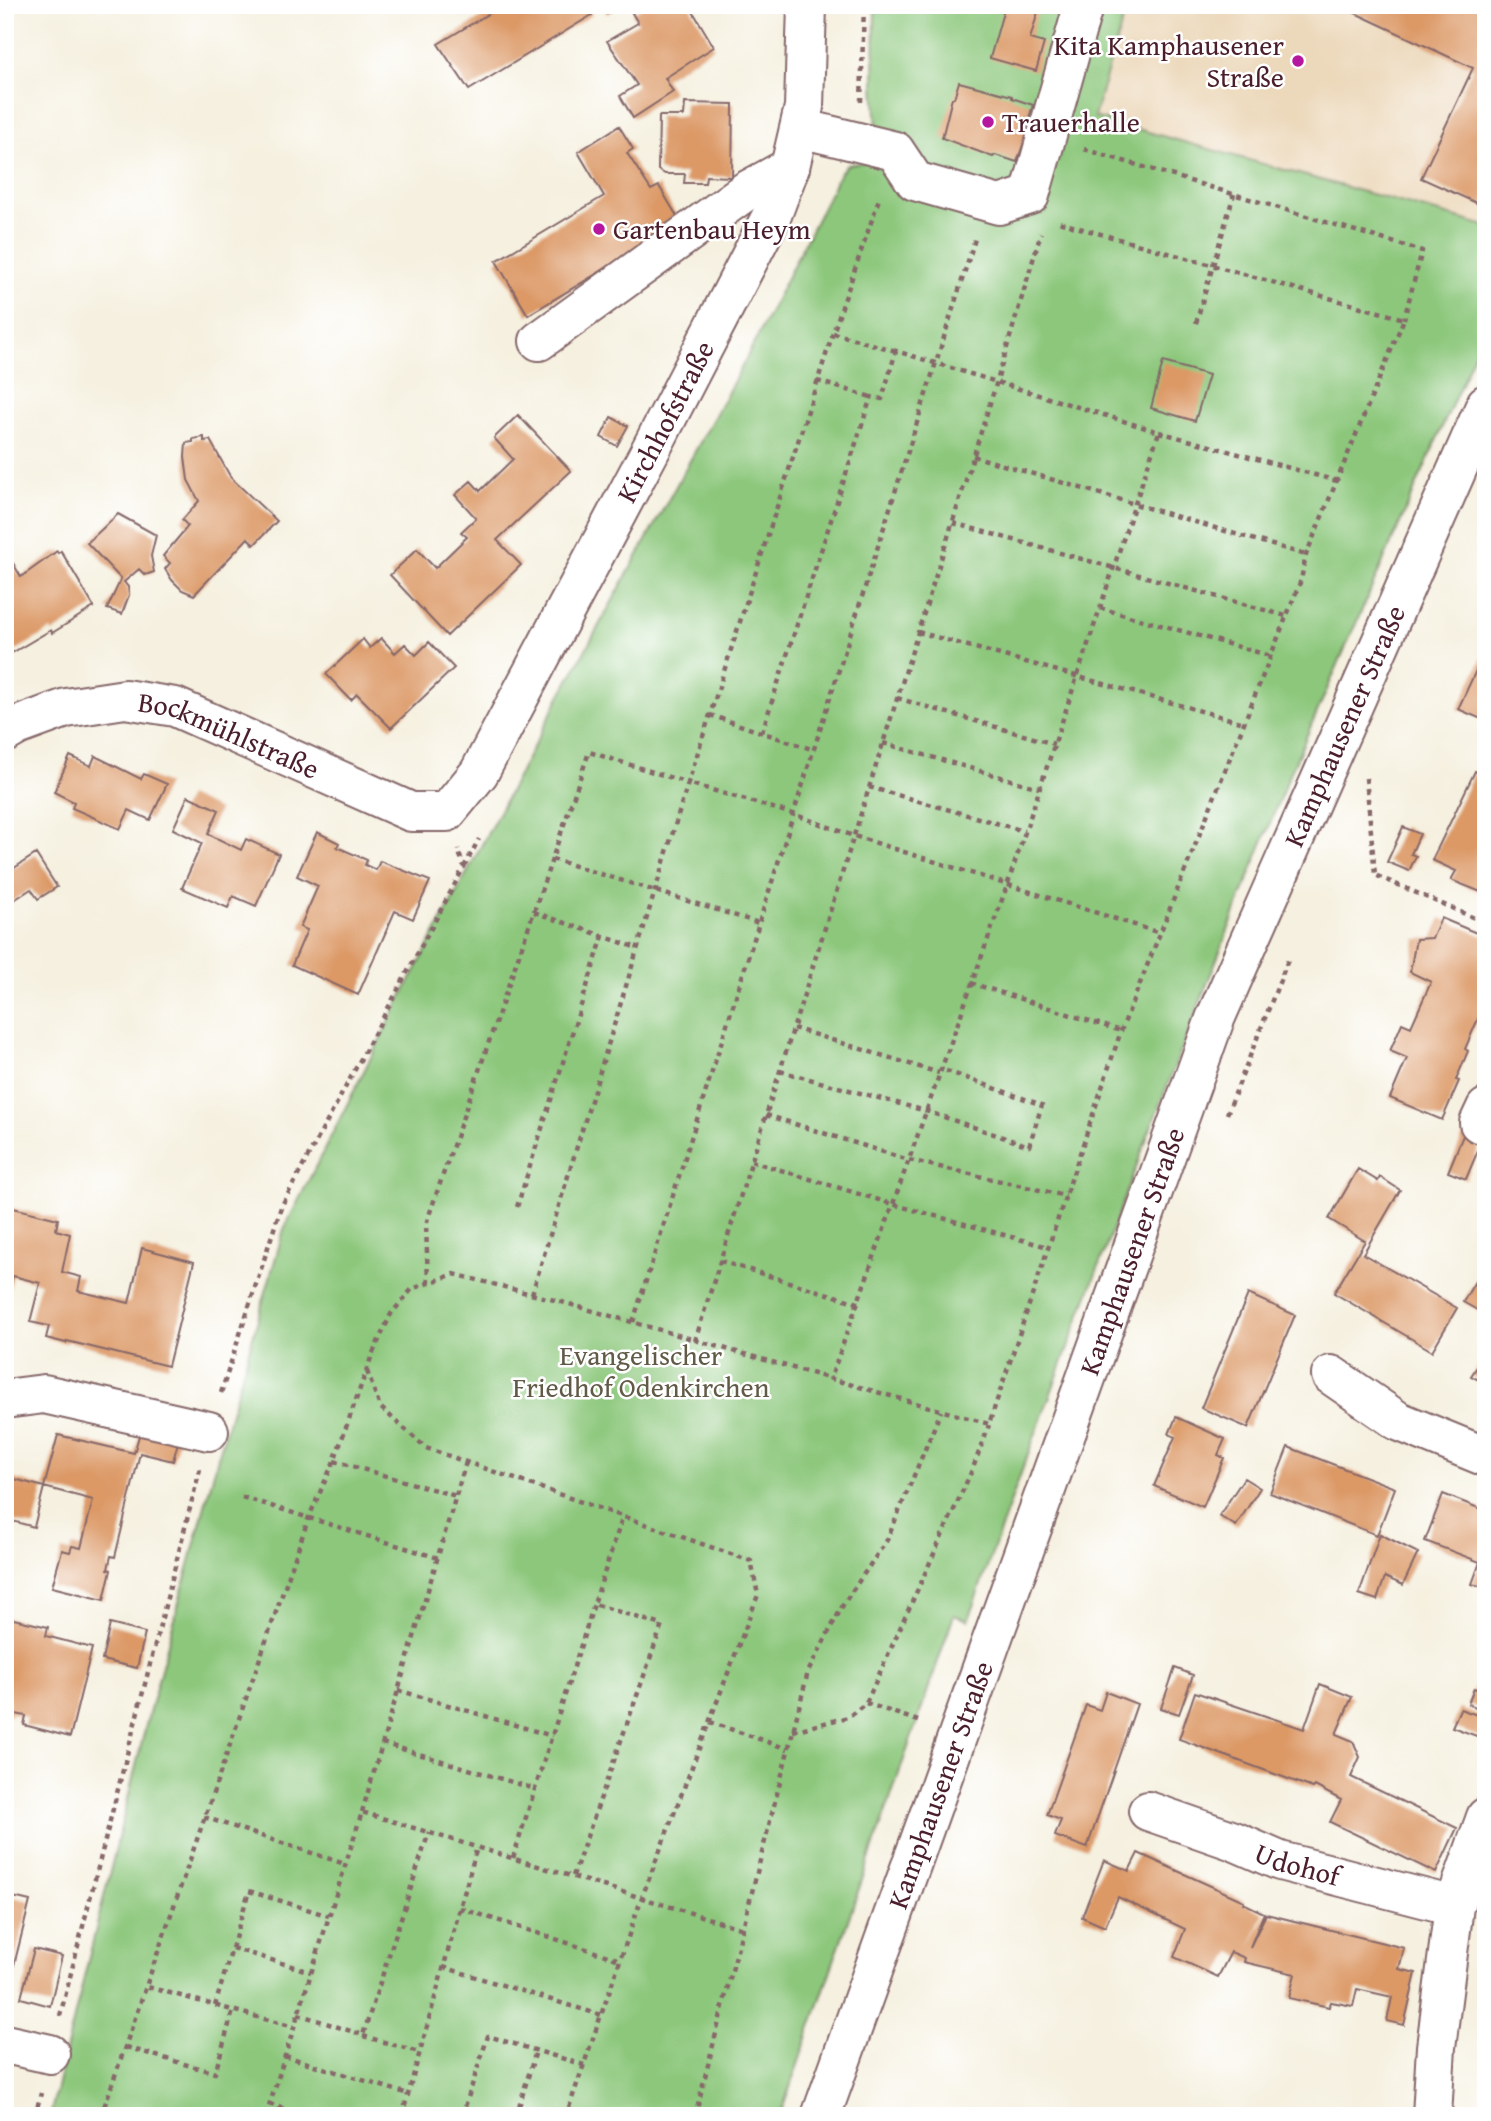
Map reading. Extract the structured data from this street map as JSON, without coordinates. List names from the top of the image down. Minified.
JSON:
{"streets":{"street":["Kirchhofstraße","Kamphausener Straße","Bockmühlstraße","Udohof"]},"crossings":[["Kirchhofstraße","Bockmühlstraße"]],"parks":["Evangelischer Friedhof Odenkirchen"],"places":["Kita Kamphausener Straße","Trauerhalle","Gartenbau Heym"]}
